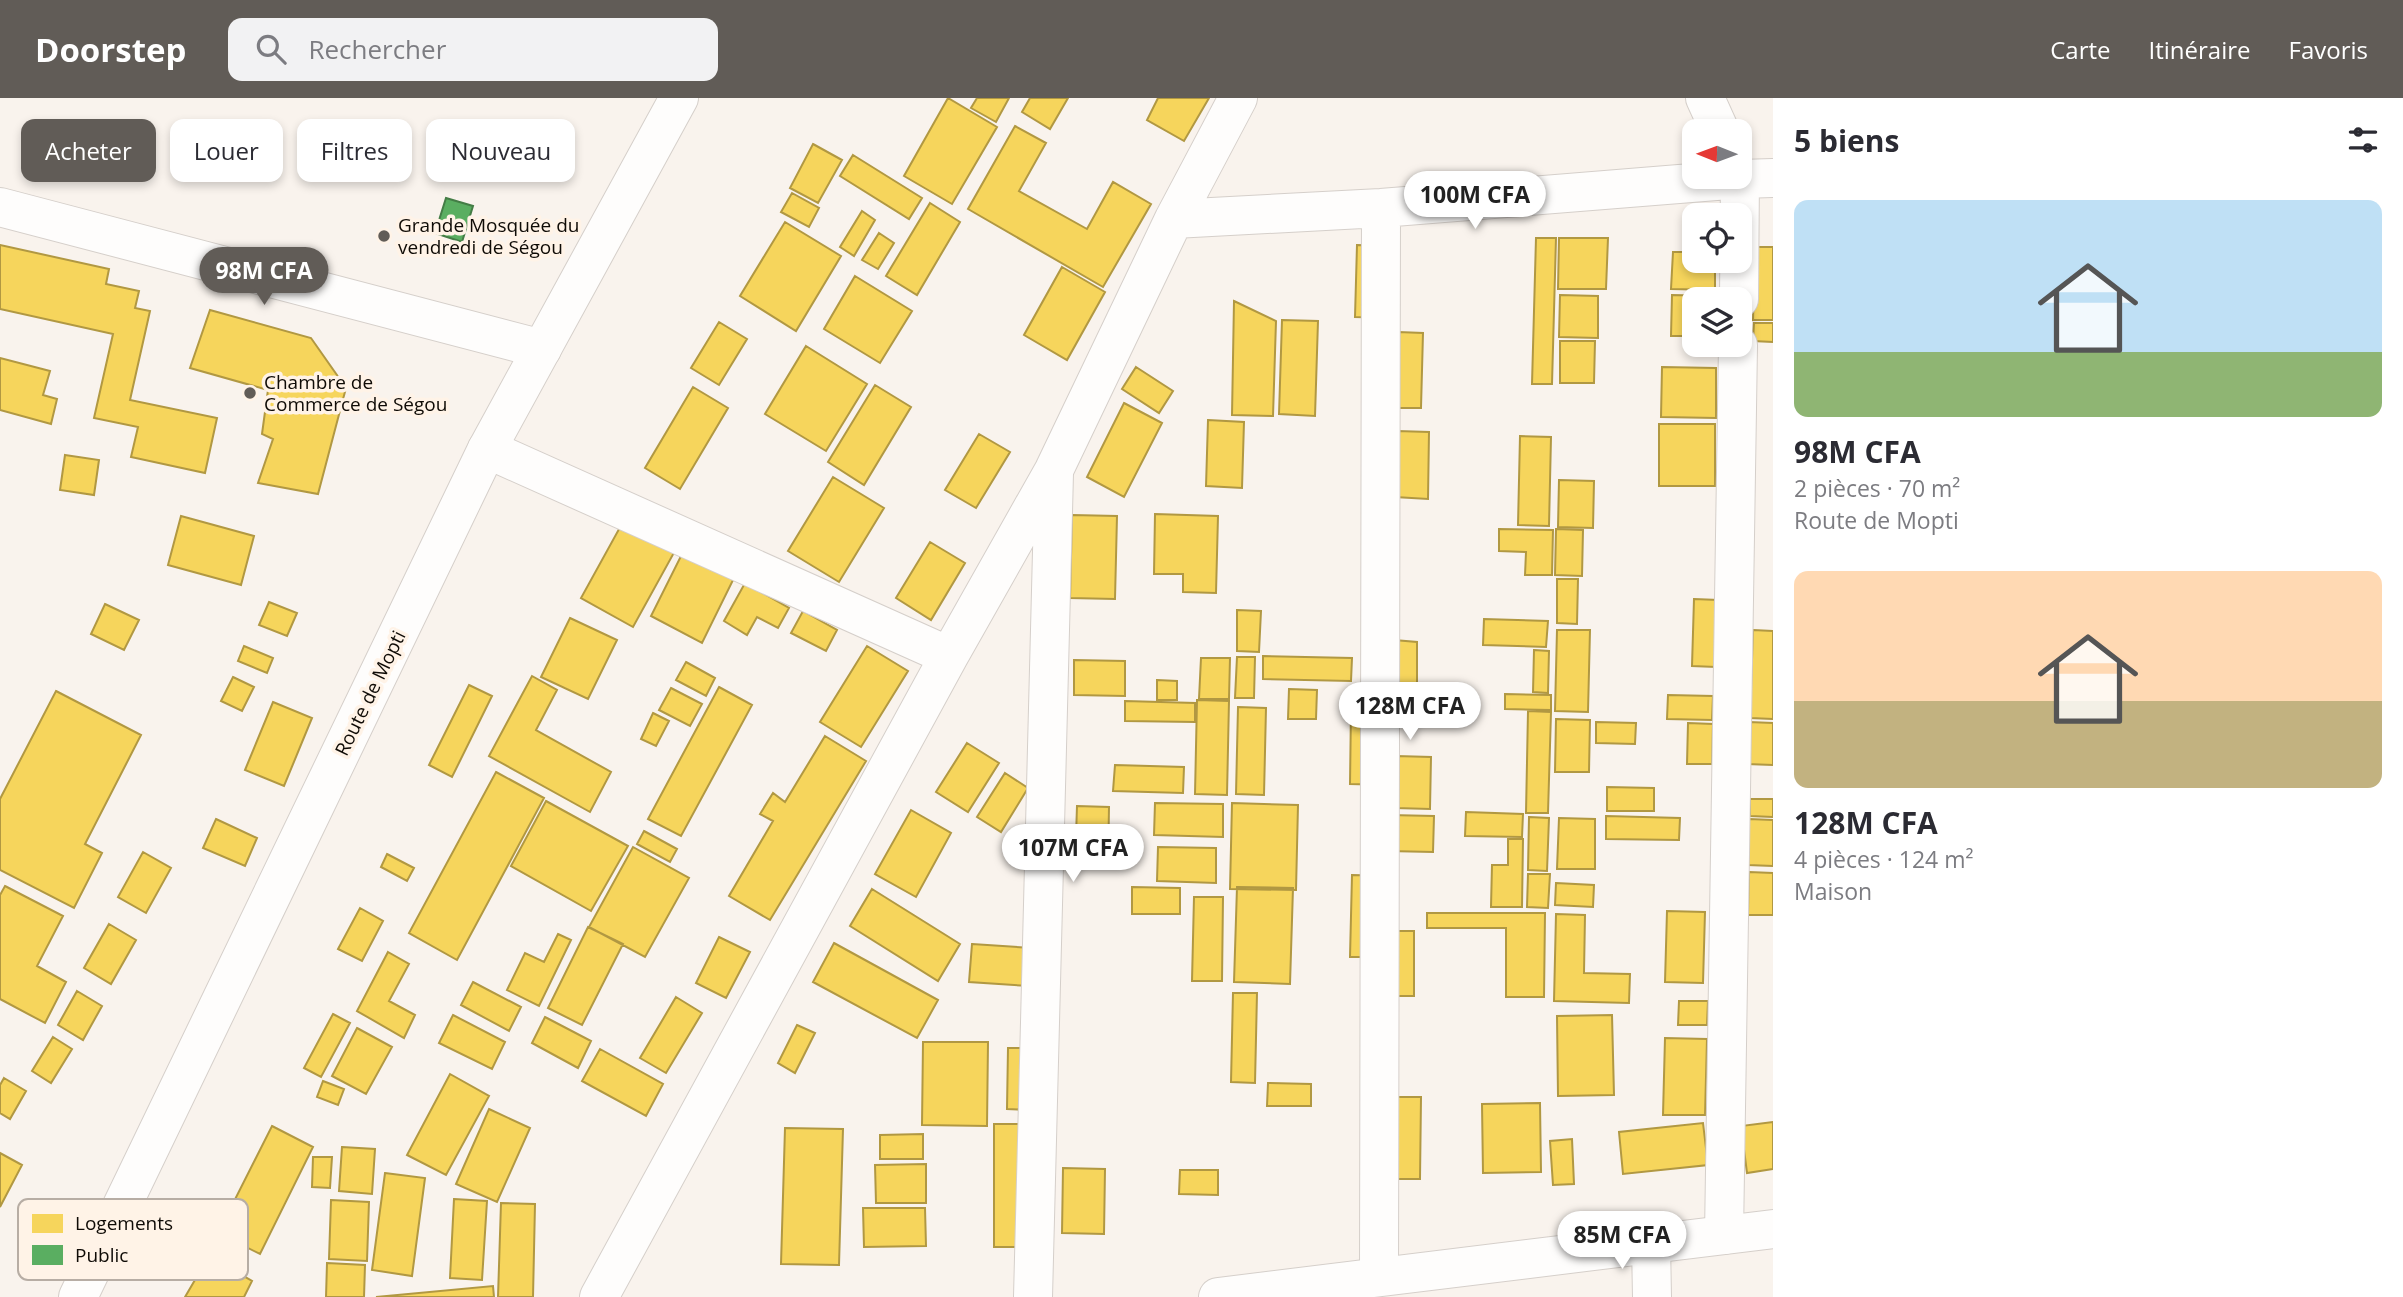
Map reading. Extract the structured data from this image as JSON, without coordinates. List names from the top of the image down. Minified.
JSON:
{"streets":{"main road":["Route de Mopti"]},"places":["Grande Mosquée du vendredi de Ségou","Chambre de Commerce de Ségou"],"legend":["Logements","Public"],"north":"left","page":{"header":"Doorstep","search":"Rechercher","nav":["Carte","Itinéraire","Favoris"],"heading":"5 biens","chip":["Acheter","Louer","Filtres","Nouveau"],"price":["100M CFA","98M CFA","128M CFA","107M CFA","85M CFA"],"list":[{"name":"98M CFA","note":"2 pièces · 70 m² · Route de Mopti"},{"name":"128M CFA","note":"4 pièces · 124 m² · Maison"}]}}
